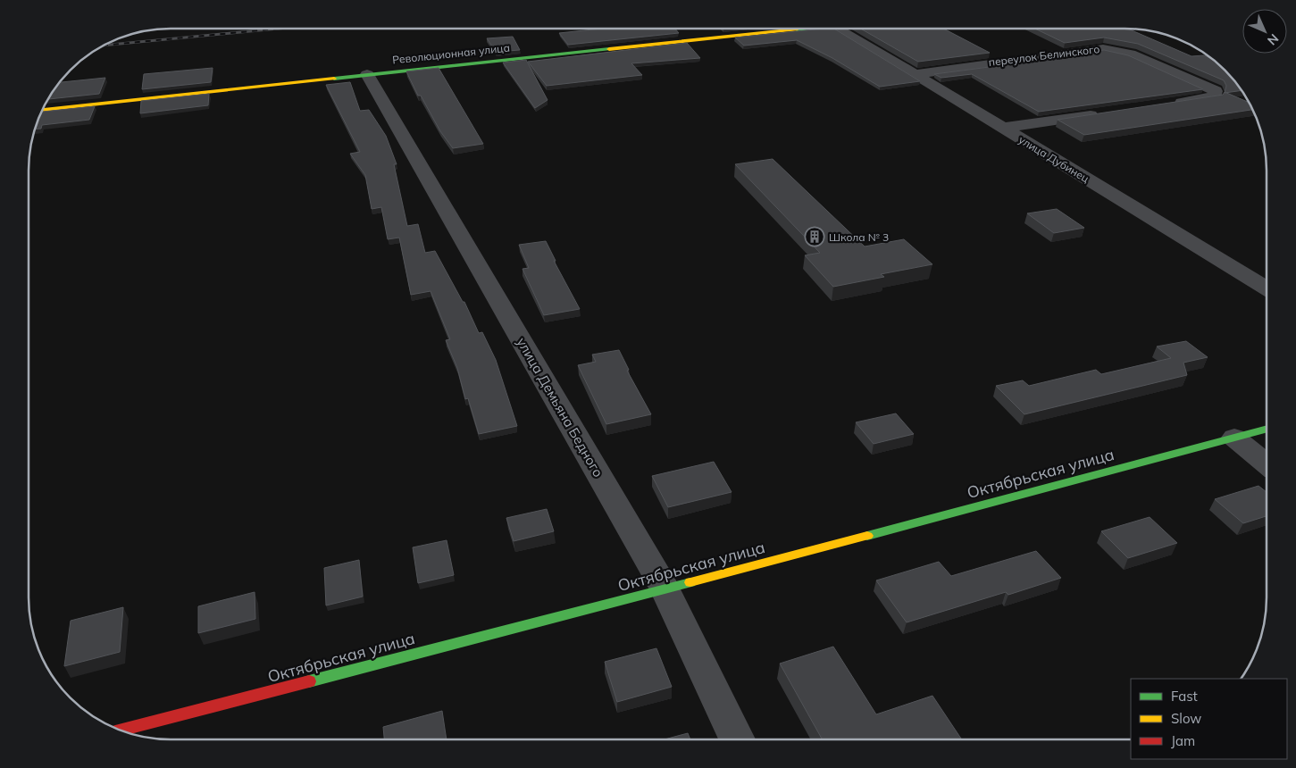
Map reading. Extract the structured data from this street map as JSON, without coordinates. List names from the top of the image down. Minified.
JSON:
{"streets":{"street":["Революционная улица","переулок Белинского","улица Дубинец","улица Демьяна Бедного","Октябрьская улица"]},"crossings":[["Революционная улица","улица Демьяна Бедного"],["переулок Белинского","улица Дубинец"],["улица Демьяна Бедного","Октябрьская улица"]],"places":{"building":["Школа № 3"]},"legend":["Fast","Slow","Jam"],"north":"bottom right"}
